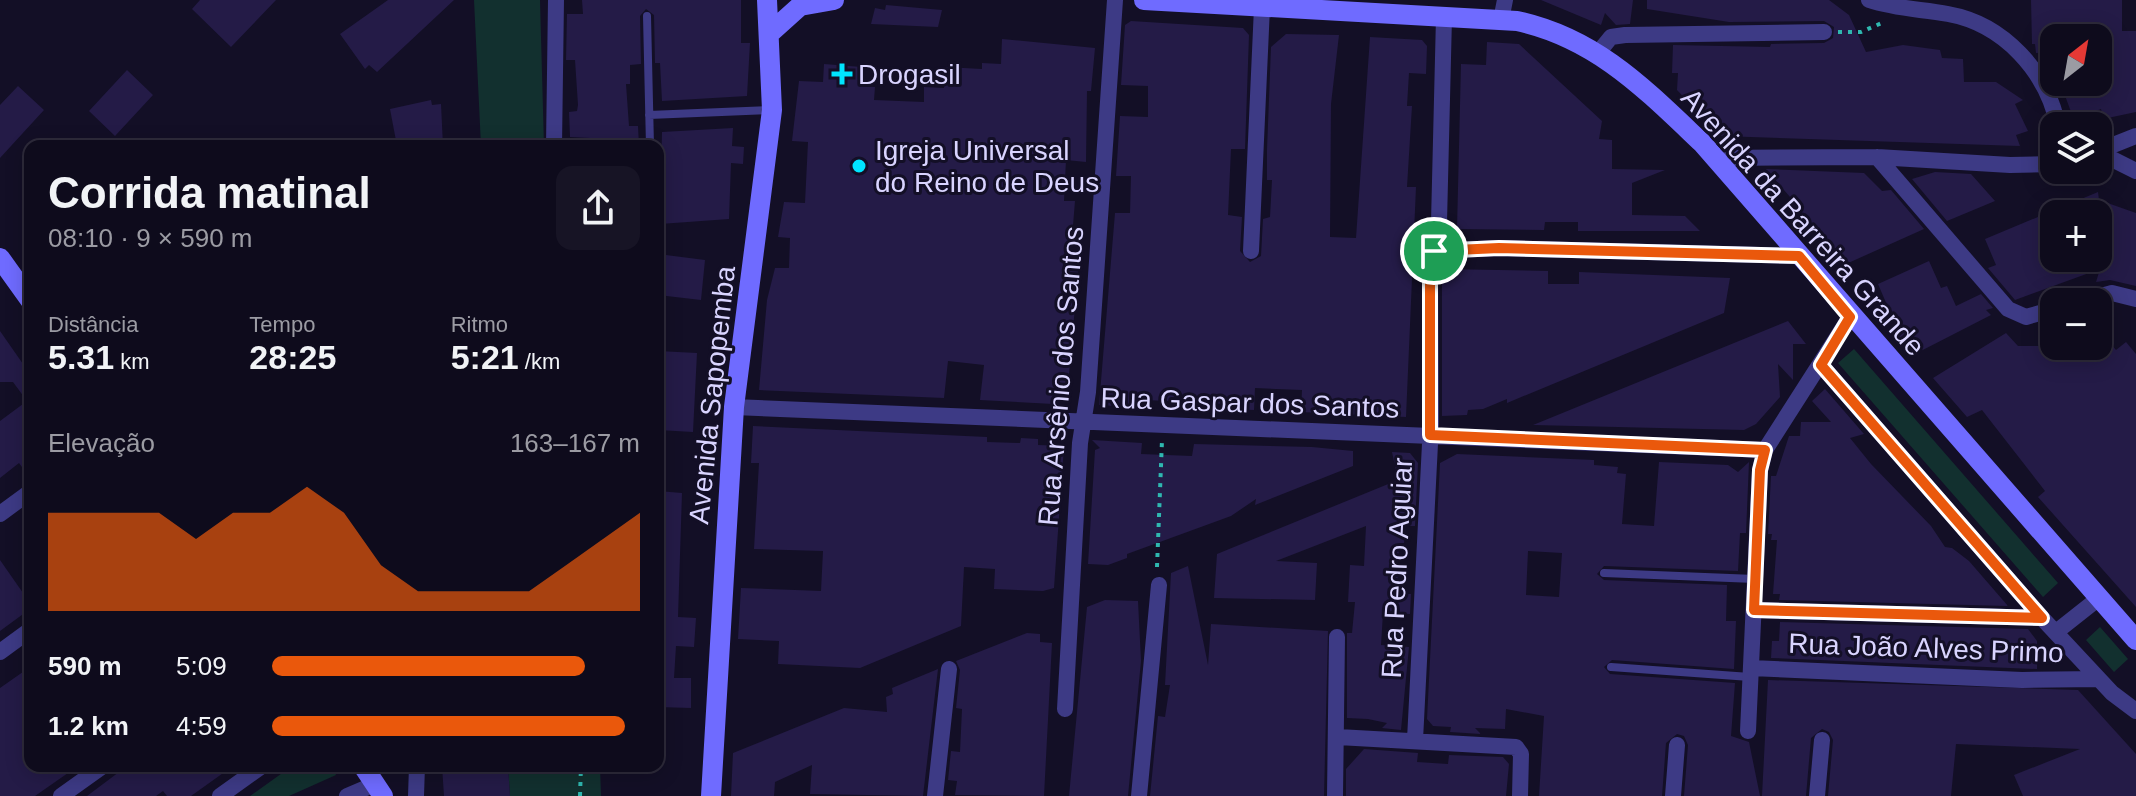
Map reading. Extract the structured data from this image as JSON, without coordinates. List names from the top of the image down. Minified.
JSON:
{"streets":{"main road":["Avenida da Barreira Grande","Avenida Sapopemba"],"street":["Rua Arsênio dos Santos","Rua Gaspar dos Santos","Rua Pedro Aguiar","Rua João Alves Primo"]},"crossings":[["Avenida da Barreira Grande","Rua Pedro Aguiar"],["Rua Arsênio dos Santos","Rua Gaspar dos Santos"],["Avenida Sapopemba","Rua Gaspar dos Santos"],["Rua Gaspar dos Santos","Rua Pedro Aguiar"]],"places":{"health":["Drogasil"],"other":["Igreja Universal do Reino de Deus"]},"north":"top right","page":{"map_buttons":["+","−"],"heading":["Corrida matinal","08:10 · 9 × 590 m"],"stats":[["Distância","5.31 km"],["Tempo","28:25"],["Ritmo","5:21 /km"]],"chart":["Elevação","163–167 m"],"list":[{"name":"590 m","note":"5:09"},{"name":"1.2 km","note":"4:59"}]}}
